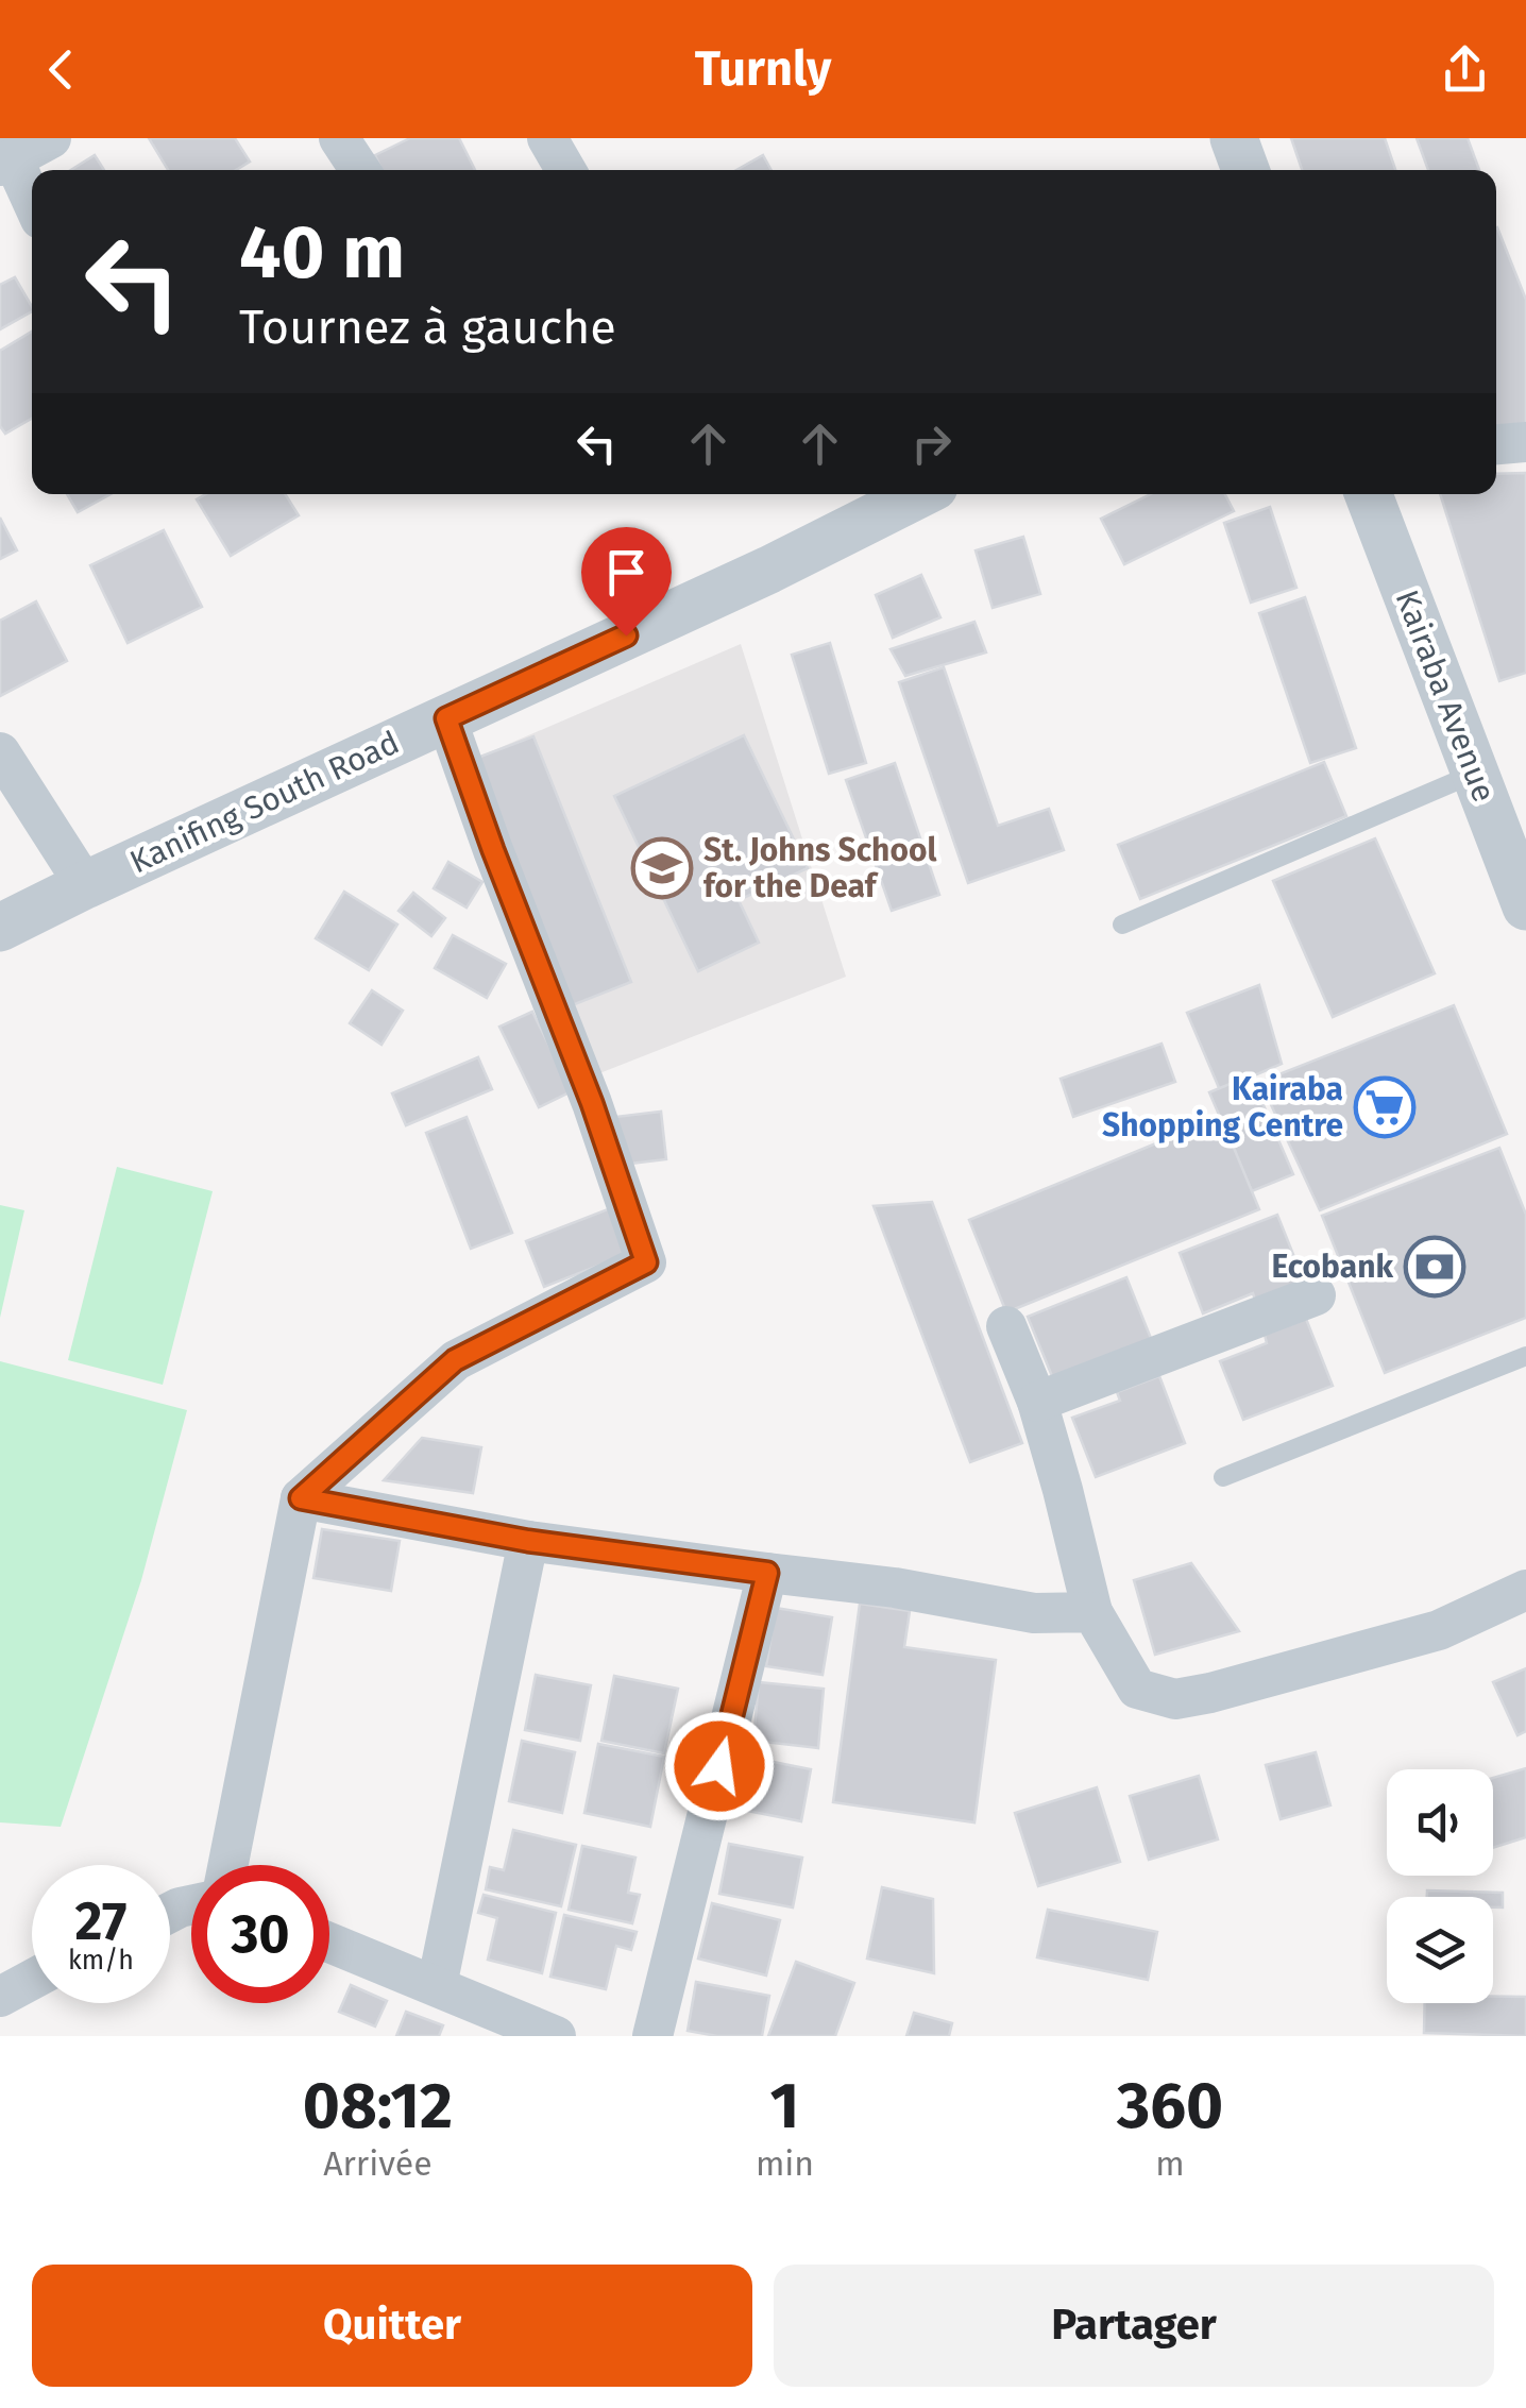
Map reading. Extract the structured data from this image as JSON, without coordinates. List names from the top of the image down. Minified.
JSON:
{"streets":{"street":["Kairaba Avenue","Kanifing South Road"]},"places":{"school or university":["St. Johns School for the Deaf"],"supermarket":["Kairaba Shopping Centre"],"bank":["Ecobank"]},"page":{"header":"Turnly","turn":["40 m","Tournez à gauche"],"speed":"27 km/h","limit":"30","eta":["08:12","Arrivée","1","min","360","m"],"buttons":["Quitter","Partager"]}}
